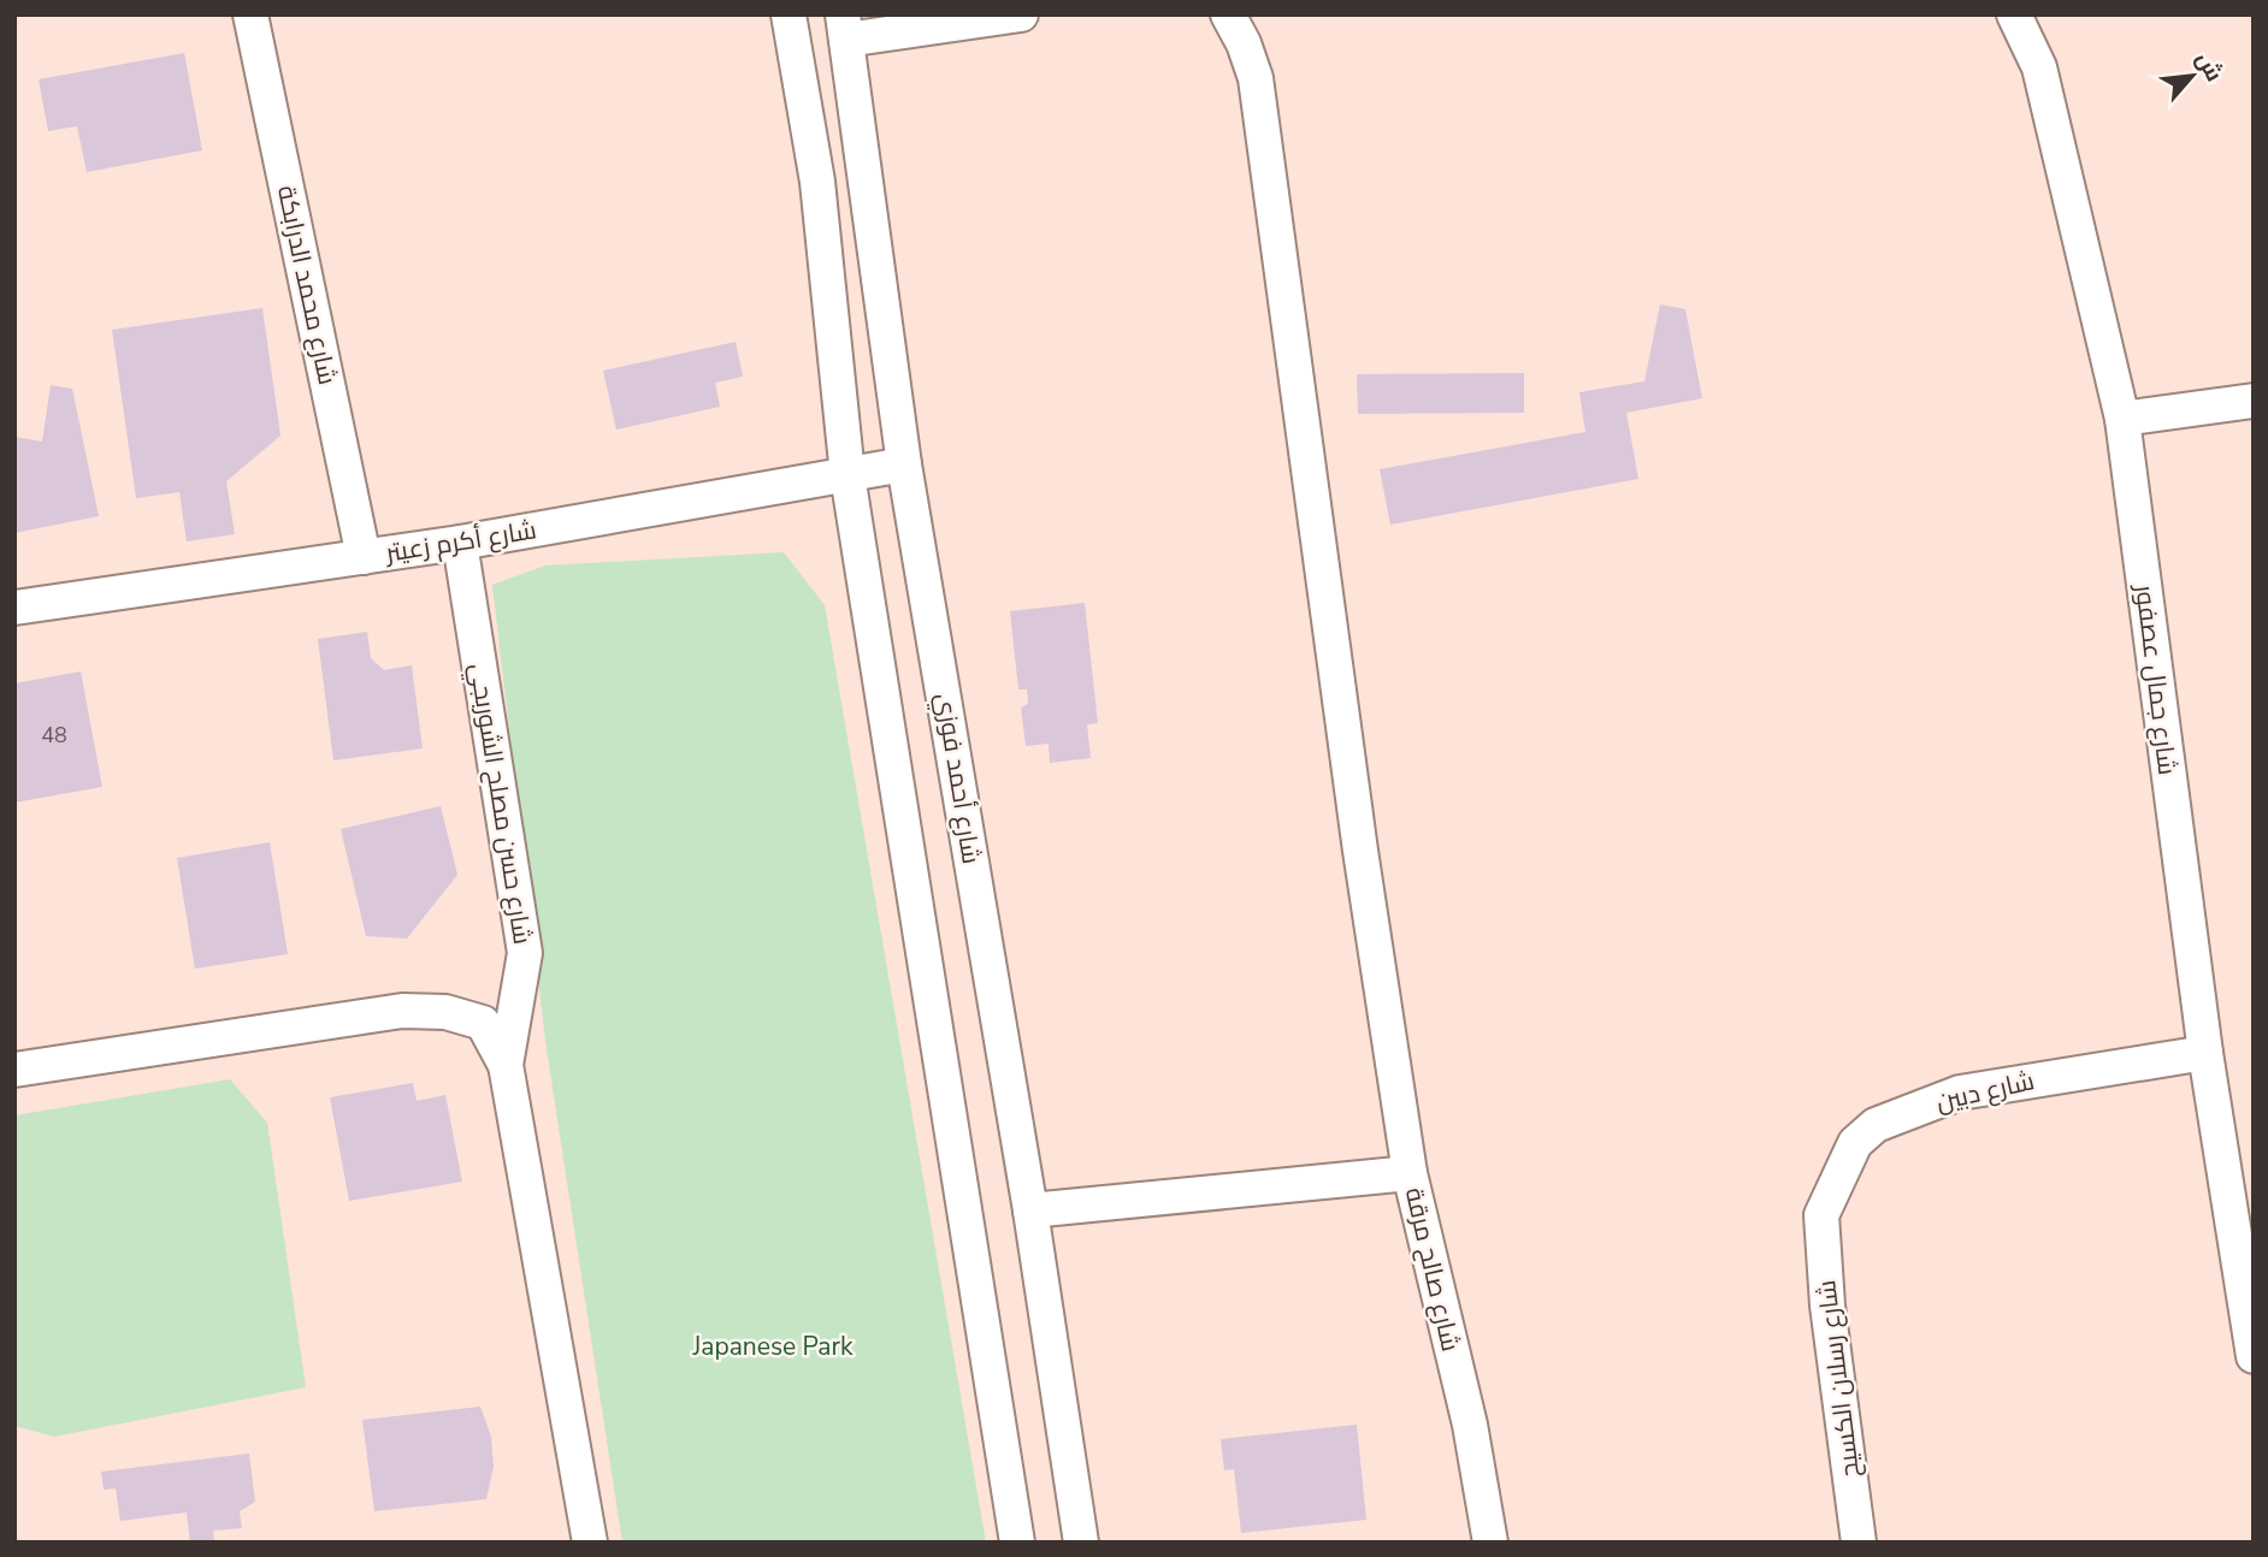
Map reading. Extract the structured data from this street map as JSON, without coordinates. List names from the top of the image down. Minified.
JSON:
{"streets":{"street":["شارع محمد الدرابكة","شارع أكرم زعيتر","شارع جمال عصفور","شارع أحمد فوزي","شارع حسن مصلح الشوربجي","شارع دبين","شارع صالح مرقة","شارع رسلان الكسيح"]},"crossings":[["شارع محمد الدرابكة","شارع أكرم زعيتر"],["شارع أكرم زعيتر","شارع أحمد فوزي"],["شارع أكرم زعيتر","شارع حسن مصلح الشوربجي"],["شارع جمال عصفور","شارع دبين"],["شارع أحمد فوزي","شارع صالح مرقة"],["شارع دبين","شارع رسلان الكسيح"]],"parks":["Japanese Park"],"house_numbers":["48"],"north":"top right"}
